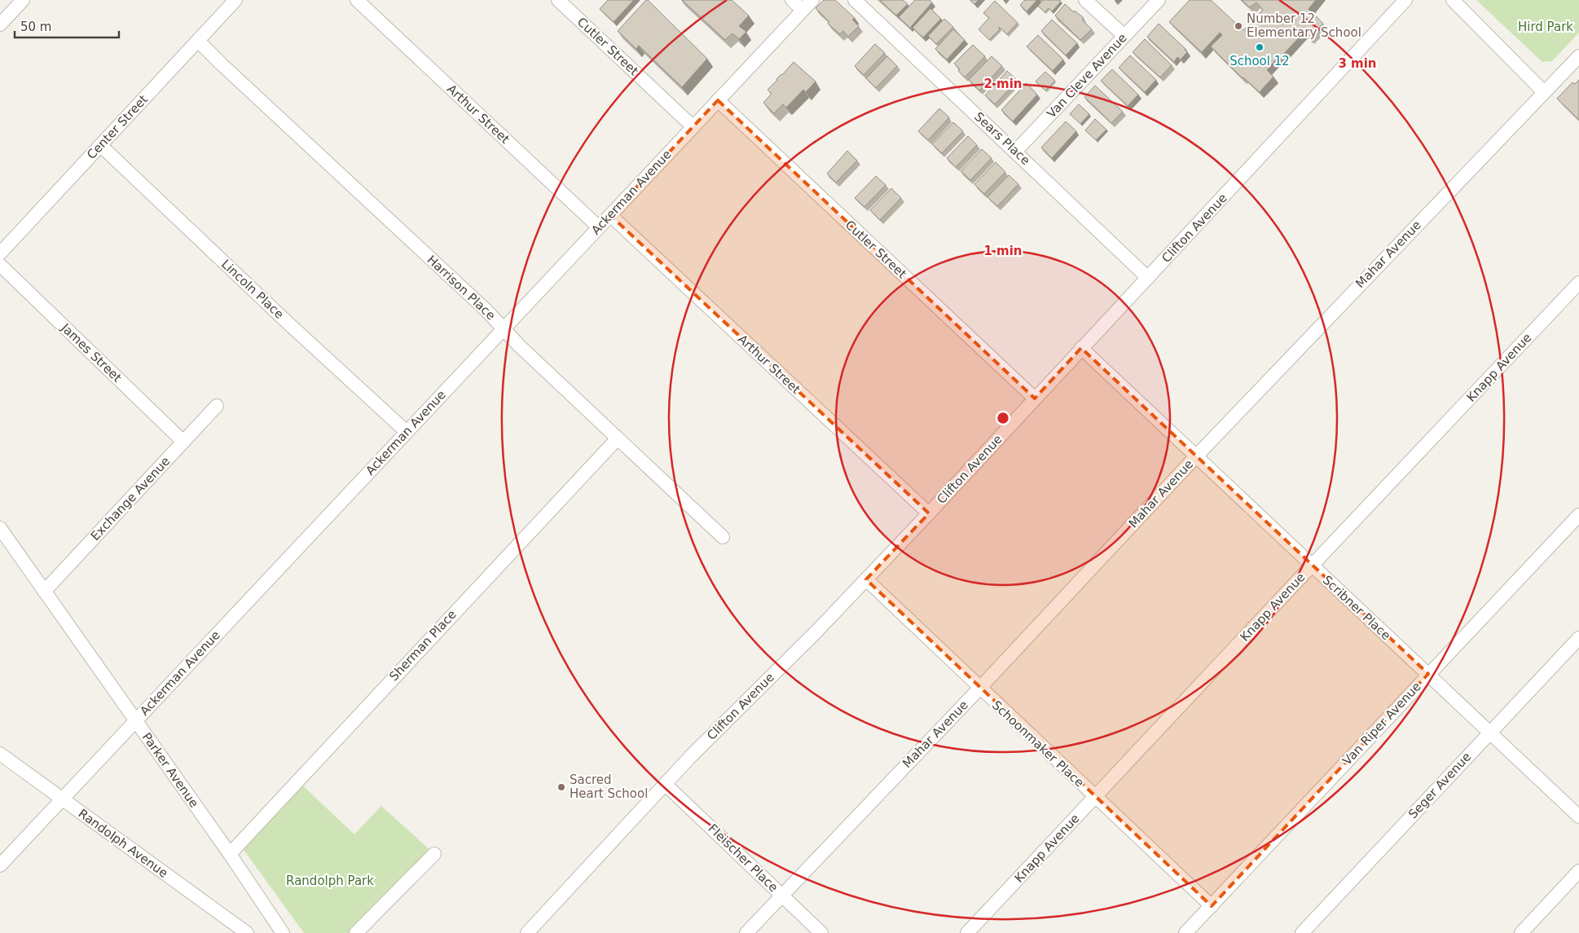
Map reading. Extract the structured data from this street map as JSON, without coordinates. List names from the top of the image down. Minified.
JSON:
{"streets":{"street":["Cutler Street","Van Cleve Avenue","Arthur Street","Center Street","Sears Place","Ackerman Avenue","Clifton Avenue","Mahar Avenue","Harrison Place","Lincoln Place","James Street","Knapp Avenue","Exchange Avenue","Scribner Place","Sherman Place","Van Riper Avenue","Schoonmaker Place","Parker Avenue","Seger Avenue","Randolph Avenue","Fleischer Place"]},"crossings":[["Cutler Street","Ackerman Avenue"],["Cutler Street","Clifton Avenue"],["Van Cleve Avenue","Sears Place"],["Arthur Street","Ackerman Avenue"],["Arthur Street","Clifton Avenue"],["Center Street","Harrison Place"],["Center Street","Lincoln Place"],["Sears Place","Clifton Avenue"],["Ackerman Avenue","Harrison Place"],["Ackerman Avenue","Lincoln Place"],["Ackerman Avenue","Parker Avenue"],["Ackerman Avenue","Randolph Avenue"],["Clifton Avenue","Scribner Place"],["Clifton Avenue","Schoonmaker Place"],["Clifton Avenue","Fleischer Place"],["Mahar Avenue","Scribner Place"],["Mahar Avenue","Schoonmaker Place"],["Mahar Avenue","Fleischer Place"],["Harrison Place","Sherman Place"],["James Street","Exchange Avenue"],["Knapp Avenue","Scribner Place"],["Knapp Avenue","Schoonmaker Place"],["Exchange Avenue","Parker Avenue"],["Scribner Place","Van Riper Avenue"],["Scribner Place","Seger Avenue"],["Sherman Place","Parker Avenue"],["Van Riper Avenue","Schoonmaker Place"]],"parks":["Hird Park","Randolph Park"],"places":["Number 12 Elementary School","School 12","Sacred Heart School"],"scale_bar":"50 m","rings":["3 min","2 min","1 min"]}
